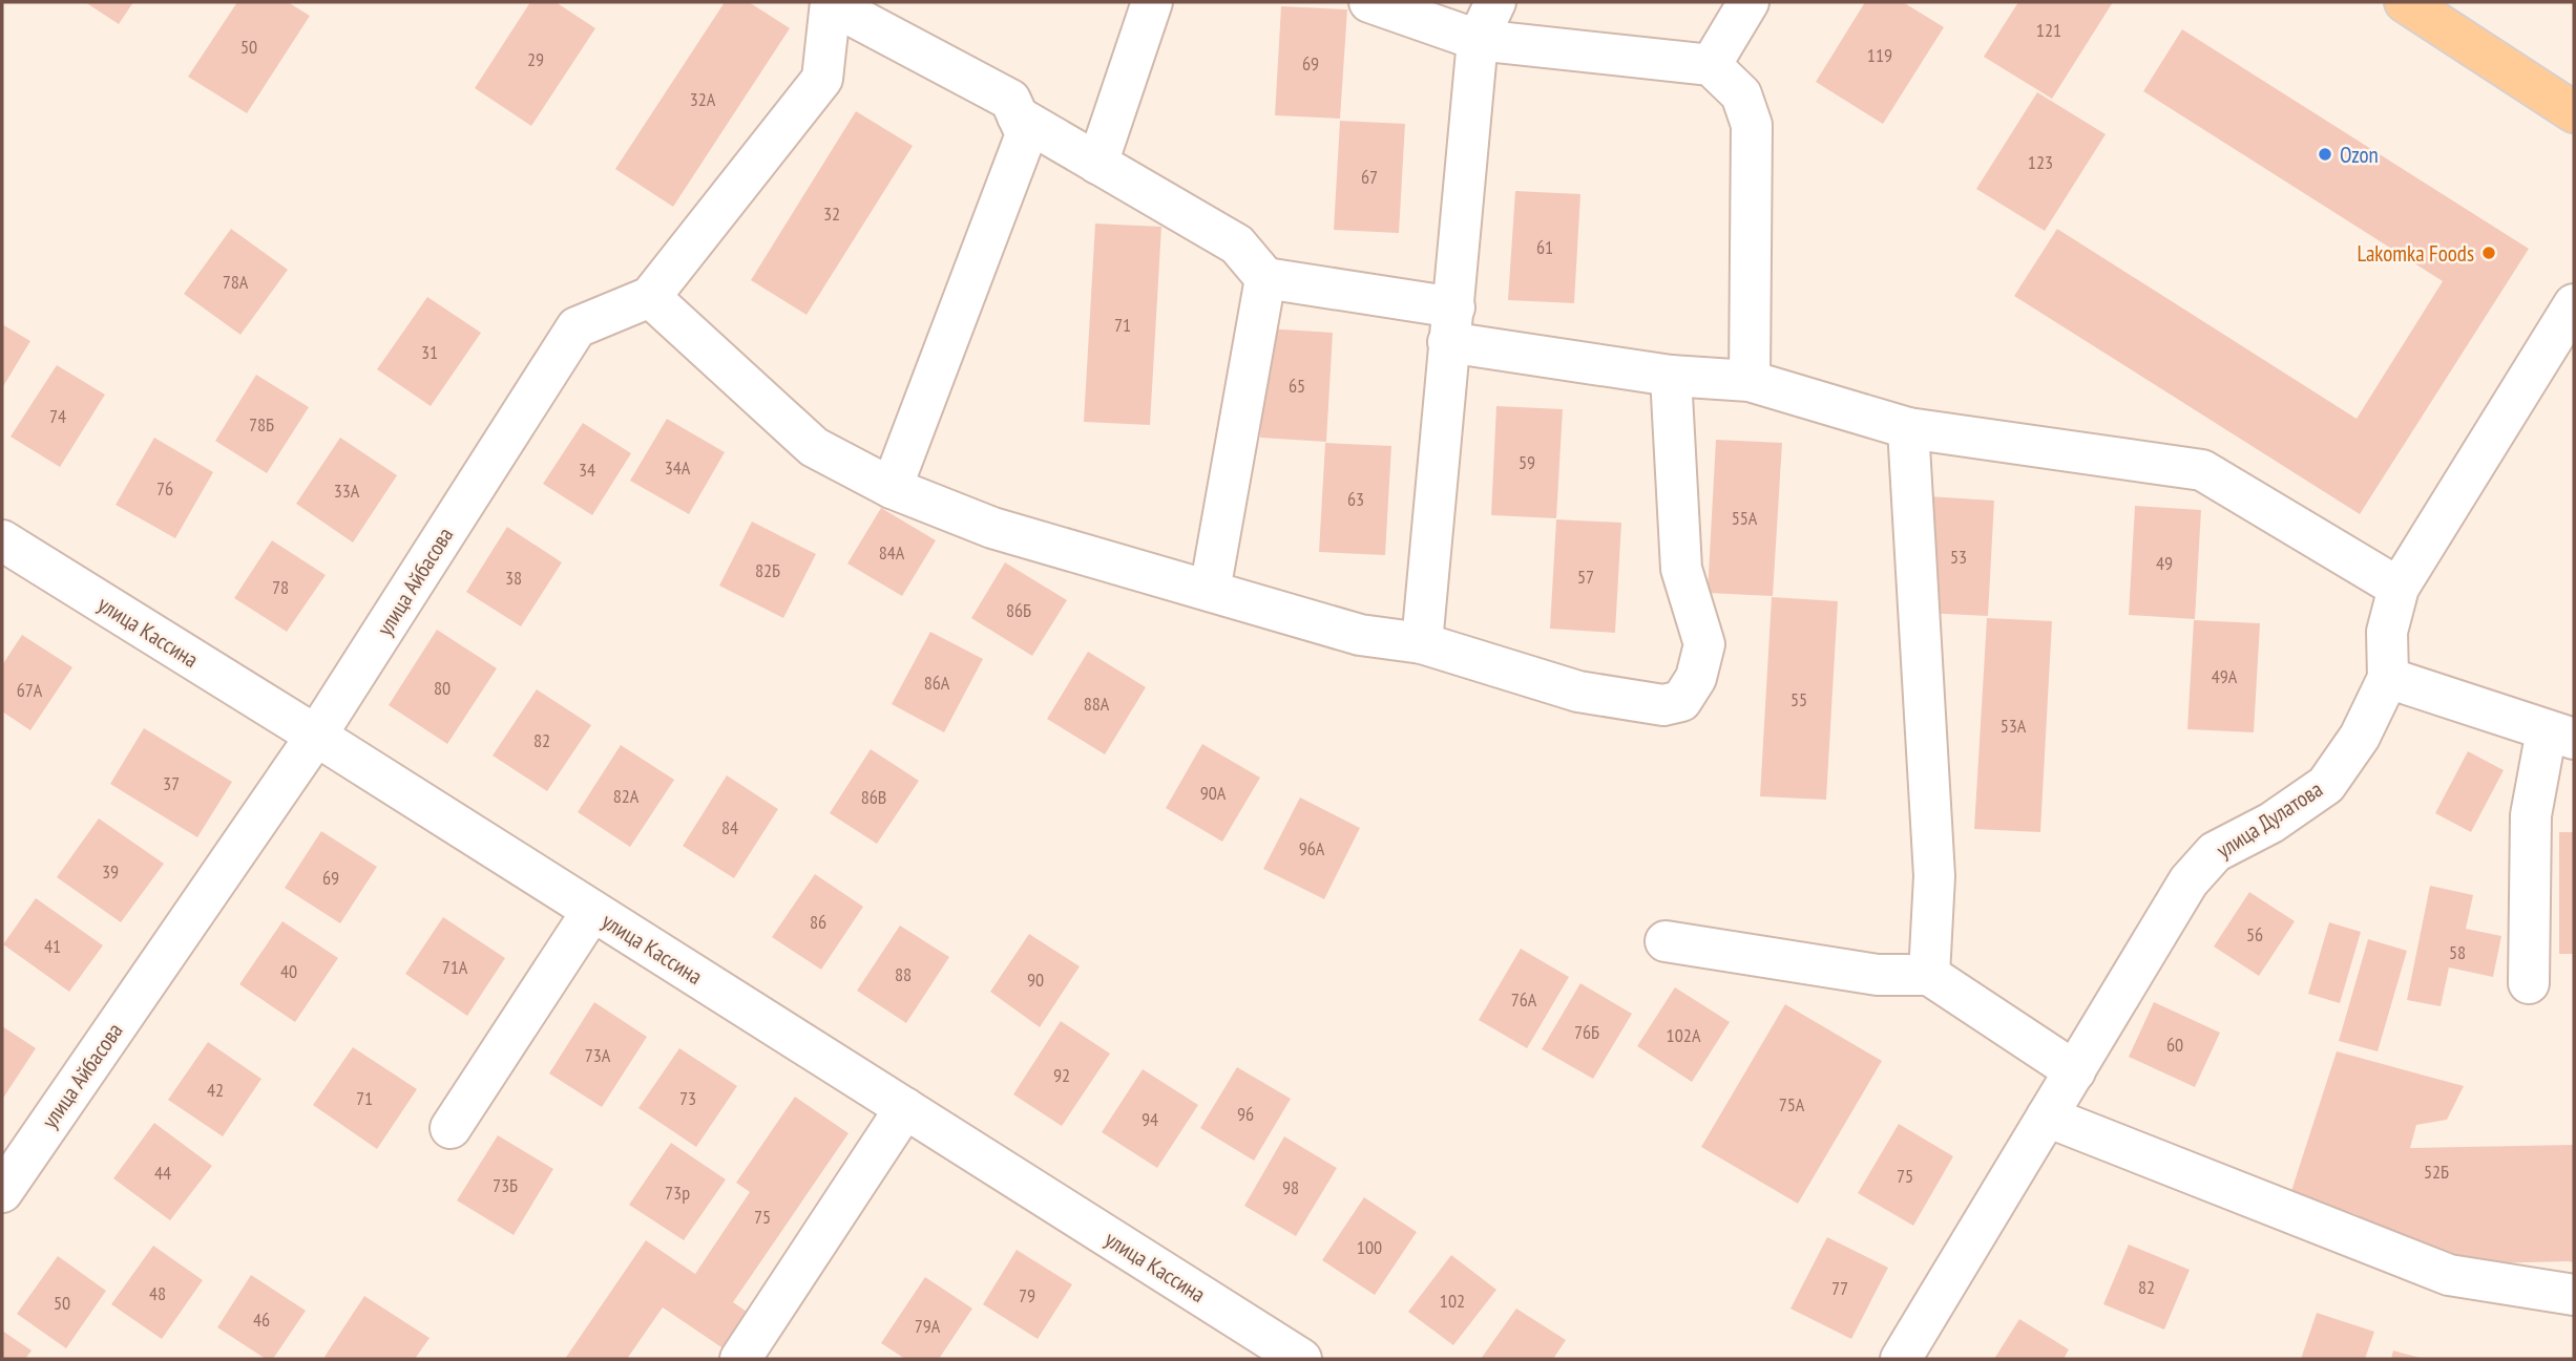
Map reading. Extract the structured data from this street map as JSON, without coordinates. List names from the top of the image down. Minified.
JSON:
{"streets":{"street":["улица Айбасова","улица Кассина","улица Дулатова"]},"crossings":[["улица Айбасова","улица Кассина"]],"places":["Ozon","Lakomka Foods"],"house_numbers":["121","50","119","29","69","32А","123","67","32","61","78А","71","31","65","74","78Б","59","34А","34","76","33А","63","55А","84А","53","49","82Б","57","38","78","86Б","49А","86А","80","67А","55","88А","53А","82","37","90А","82А","86В","84","96А","39","69","86","56","41","58","71А","40","88","90","76А","76Б","102А","60","73А","92","42","71","73","75А","96","94","52Б","44","75","73Б","98","73р","75","100","82","77","48","79","102","50","46","79А"]}
